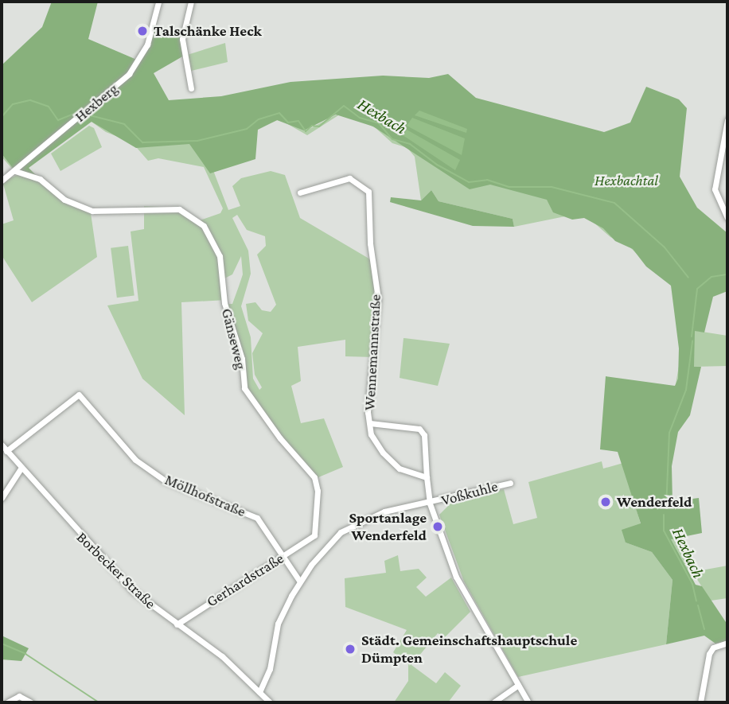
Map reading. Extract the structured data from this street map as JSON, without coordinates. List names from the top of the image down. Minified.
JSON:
{"streets":{"street":["Hexberg","Gänseweg","Wennemannstraße","Voßkuhle","Möllhofstraße","Borbecker Straße","Gerhardstraße"]},"crossings":[["Hexberg","Gänseweg"],["Gänseweg","Gerhardstraße"],["Wennemannstraße","Voßkuhle"],["Voßkuhle","Möllhofstraße"],["Voßkuhle","Borbecker Straße"],["Möllhofstraße","Borbecker Straße"],["Möllhofstraße","Gerhardstraße"],["Borbecker Straße","Gerhardstraße"]],"water":["Hexbach"],"parks":["Hexbachtal"],"places":["Talschänke Heck","Wenderfeld","Sportanlage Wenderfeld","Städt. Gemeinschaftshauptschule Dümpten"]}
